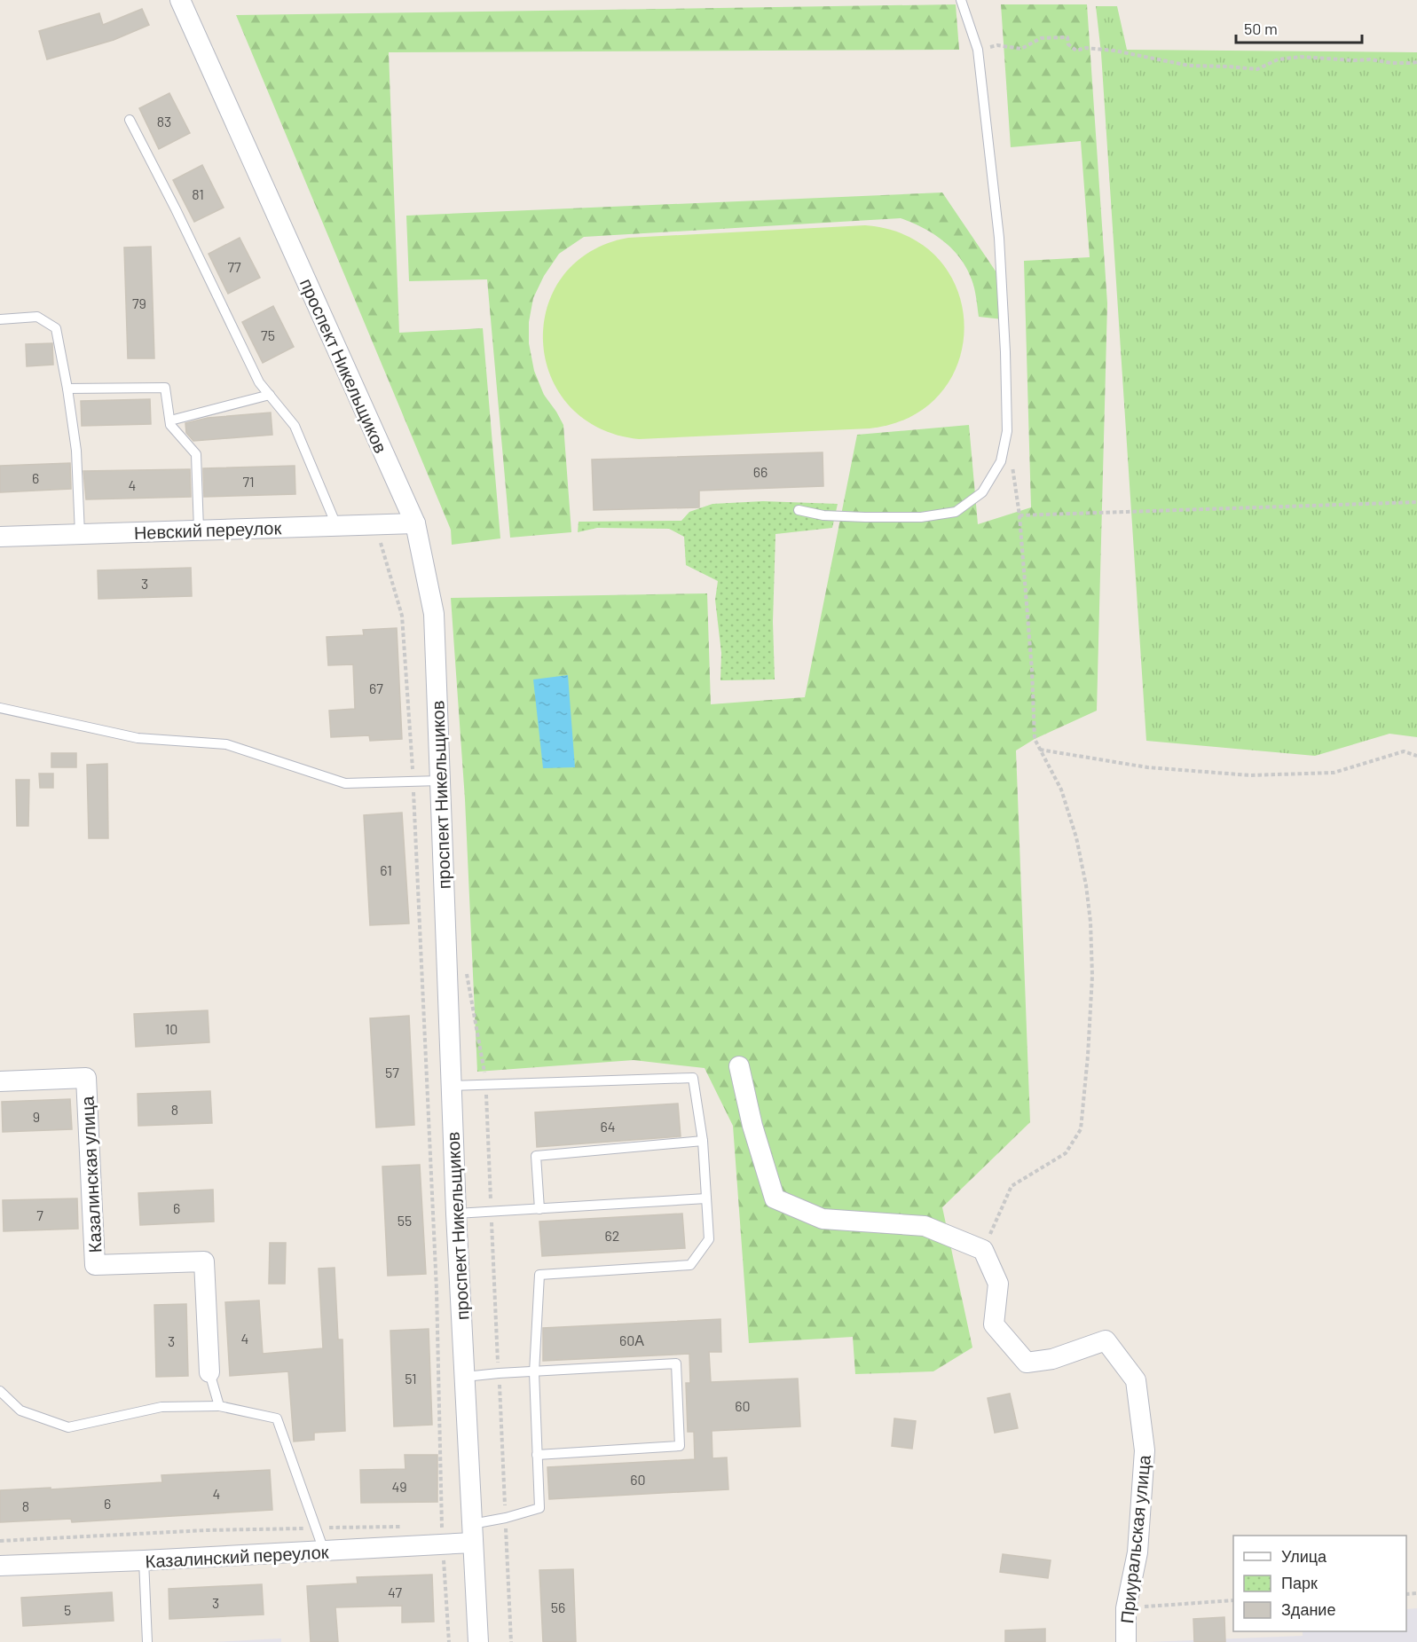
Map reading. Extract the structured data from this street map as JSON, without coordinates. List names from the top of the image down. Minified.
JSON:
{"streets":{"street":["проспект Никельщиков","Невский переулок","Казалинская улица","Приуральская улица","Казалинский переулок"]},"crossings":[["проспект Никельщиков","Невский переулок"],["проспект Никельщиков","Казалинский переулок"]],"house_numbers":["83","81","77","79","75","66","6","71","4","3","67","61","10","57","8","9","64","6","7","55","62","4","60А","3","51","60","60","49","4","6","8","47","3","56","5"],"legend":["Улица","Парк","Здание"],"scale_bar":"50 m"}
